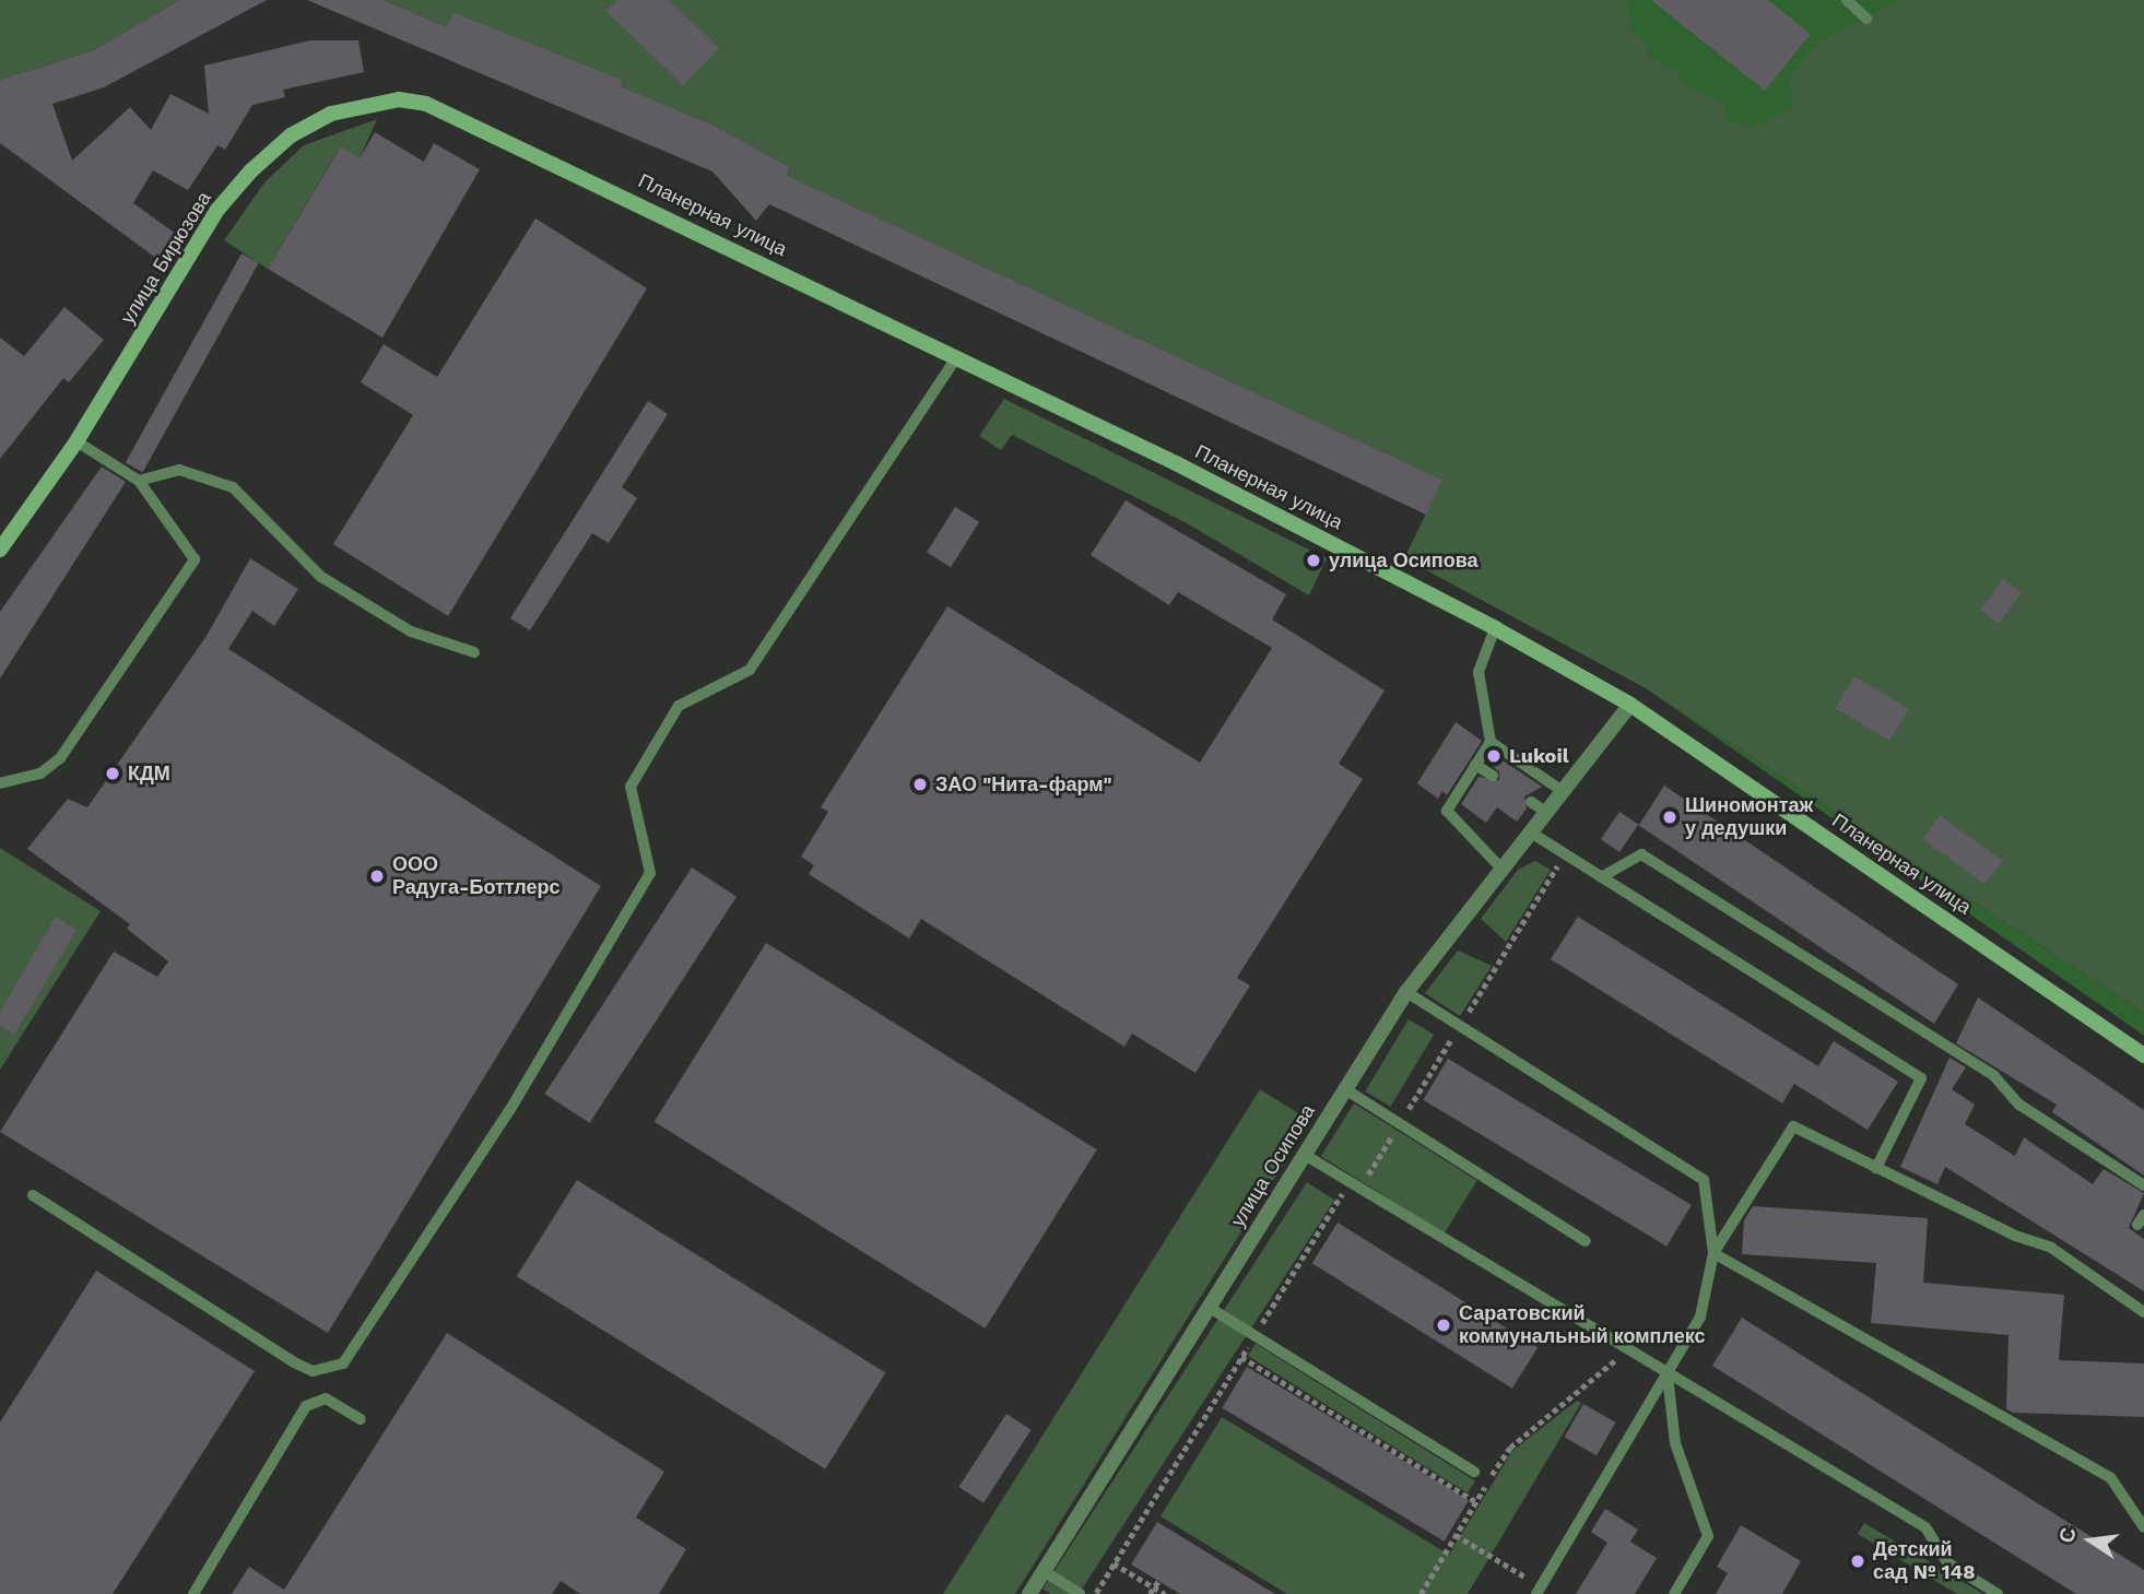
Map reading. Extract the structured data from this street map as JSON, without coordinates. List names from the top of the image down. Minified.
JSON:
{"streets":{"main road":["Планерная улица","улица Бирюзова"],"street":["улица Осипова"]},"crossings":[["Планерная улица","улица Бирюзова"],["Планерная улица","улица Осипова"]],"places":["улица Осипова","Lukoil","КДМ","ЗАО \"Нита-фарм\"","Шиномонтаж у дедушки","ООО Радуга-Боттлерс","Саратовский коммунальный комплекс","Детский сад № 148"],"north":"left"}
